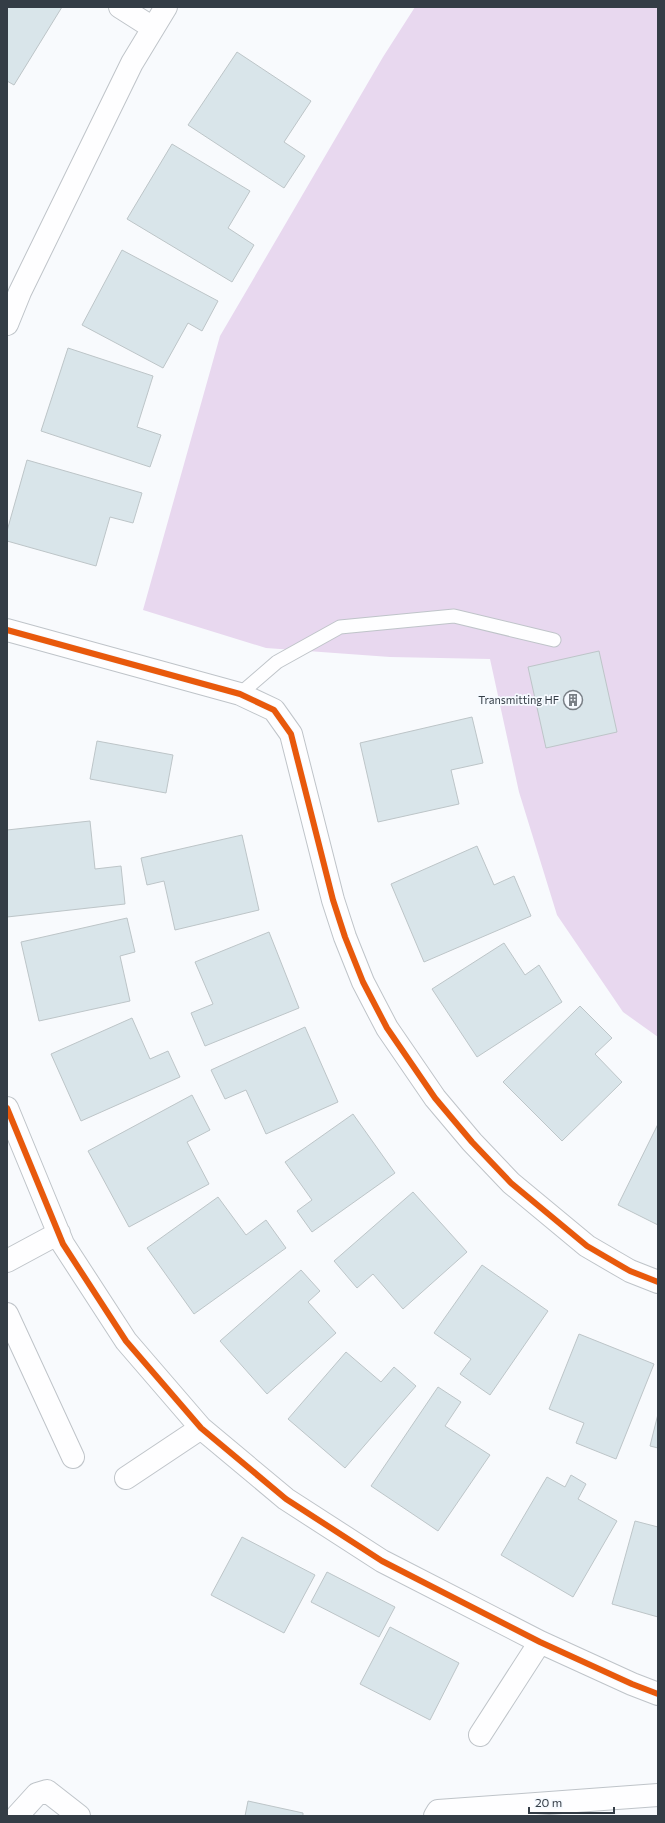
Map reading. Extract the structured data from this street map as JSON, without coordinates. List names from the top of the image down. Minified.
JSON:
{"places":{"building":["Transmitting HF"]},"scale_bar":"20 m"}
